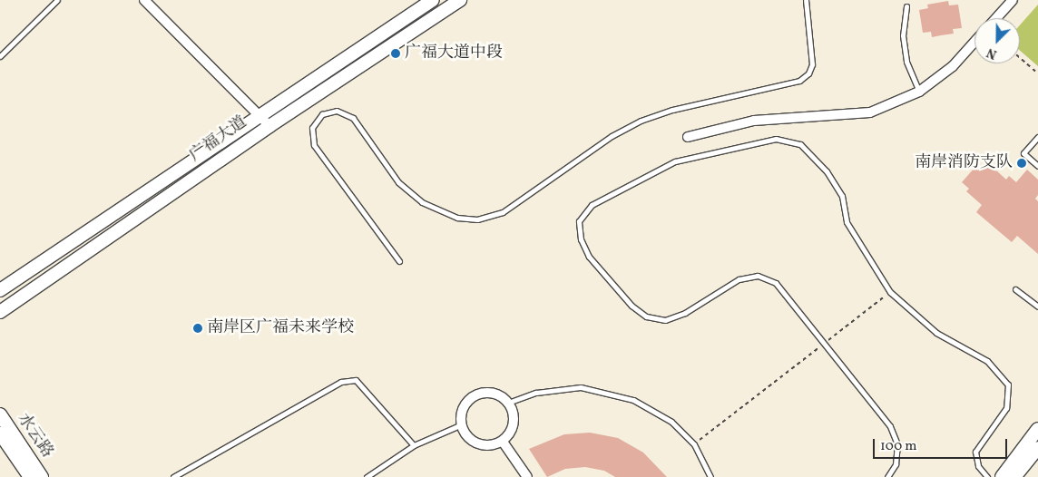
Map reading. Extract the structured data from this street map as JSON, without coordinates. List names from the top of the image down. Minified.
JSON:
{"streets":{"main road":["广福大道","水云路"]},"places":["广福大道中段","南岸消防支队","南岸区广福未来学校"],"scale_bar":"100 m","north":"bottom left"}
